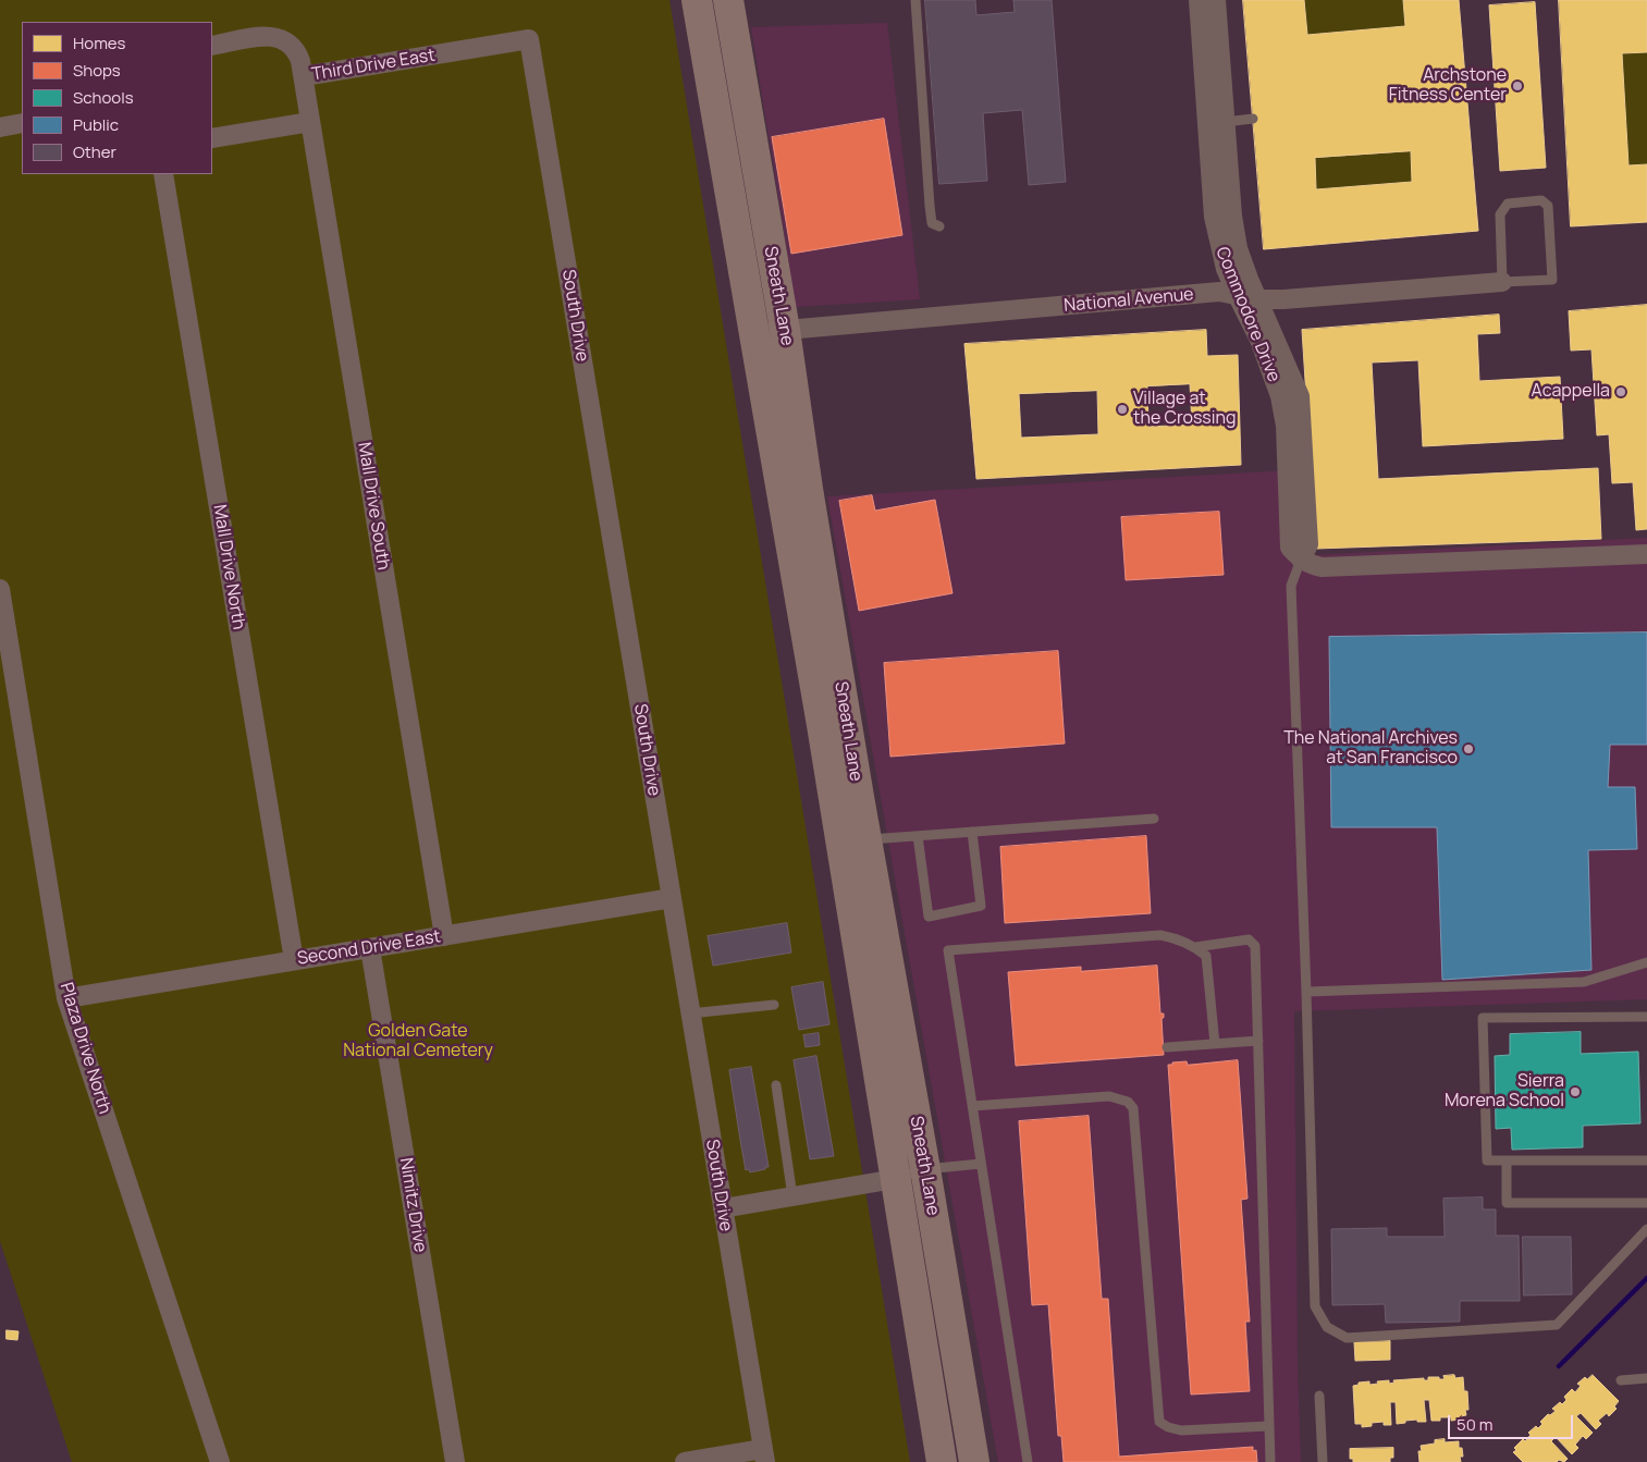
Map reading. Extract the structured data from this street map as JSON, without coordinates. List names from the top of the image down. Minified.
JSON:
{"streets":{"main road":["Sneath Lane"],"street":["Third Drive East","National Avenue","Commodore Drive","South Drive","Mall Drive South","Mall Drive North","Second Drive East","Plaza Drive North","Nimitz Drive"]},"crossings":[["Third Drive East","South Drive"],["Third Drive East","Mall Drive South"],["Sneath Lane","National Avenue"],["National Avenue","Commodore Drive"],["South Drive","Second Drive East"],["Mall Drive South","Second Drive East"],["Mall Drive North","Second Drive East"],["Second Drive East","Plaza Drive North"],["Second Drive East","Nimitz Drive"]],"parks":["Golden Gate National Cemetery"],"places":["Archstone Fitness Center","Acappella","Village at the Crossing","The National Archives at San Francisco","Sierra Morena School"],"legend":["Homes","Shops","Schools","Public","Other"],"scale_bar":"50 m"}
